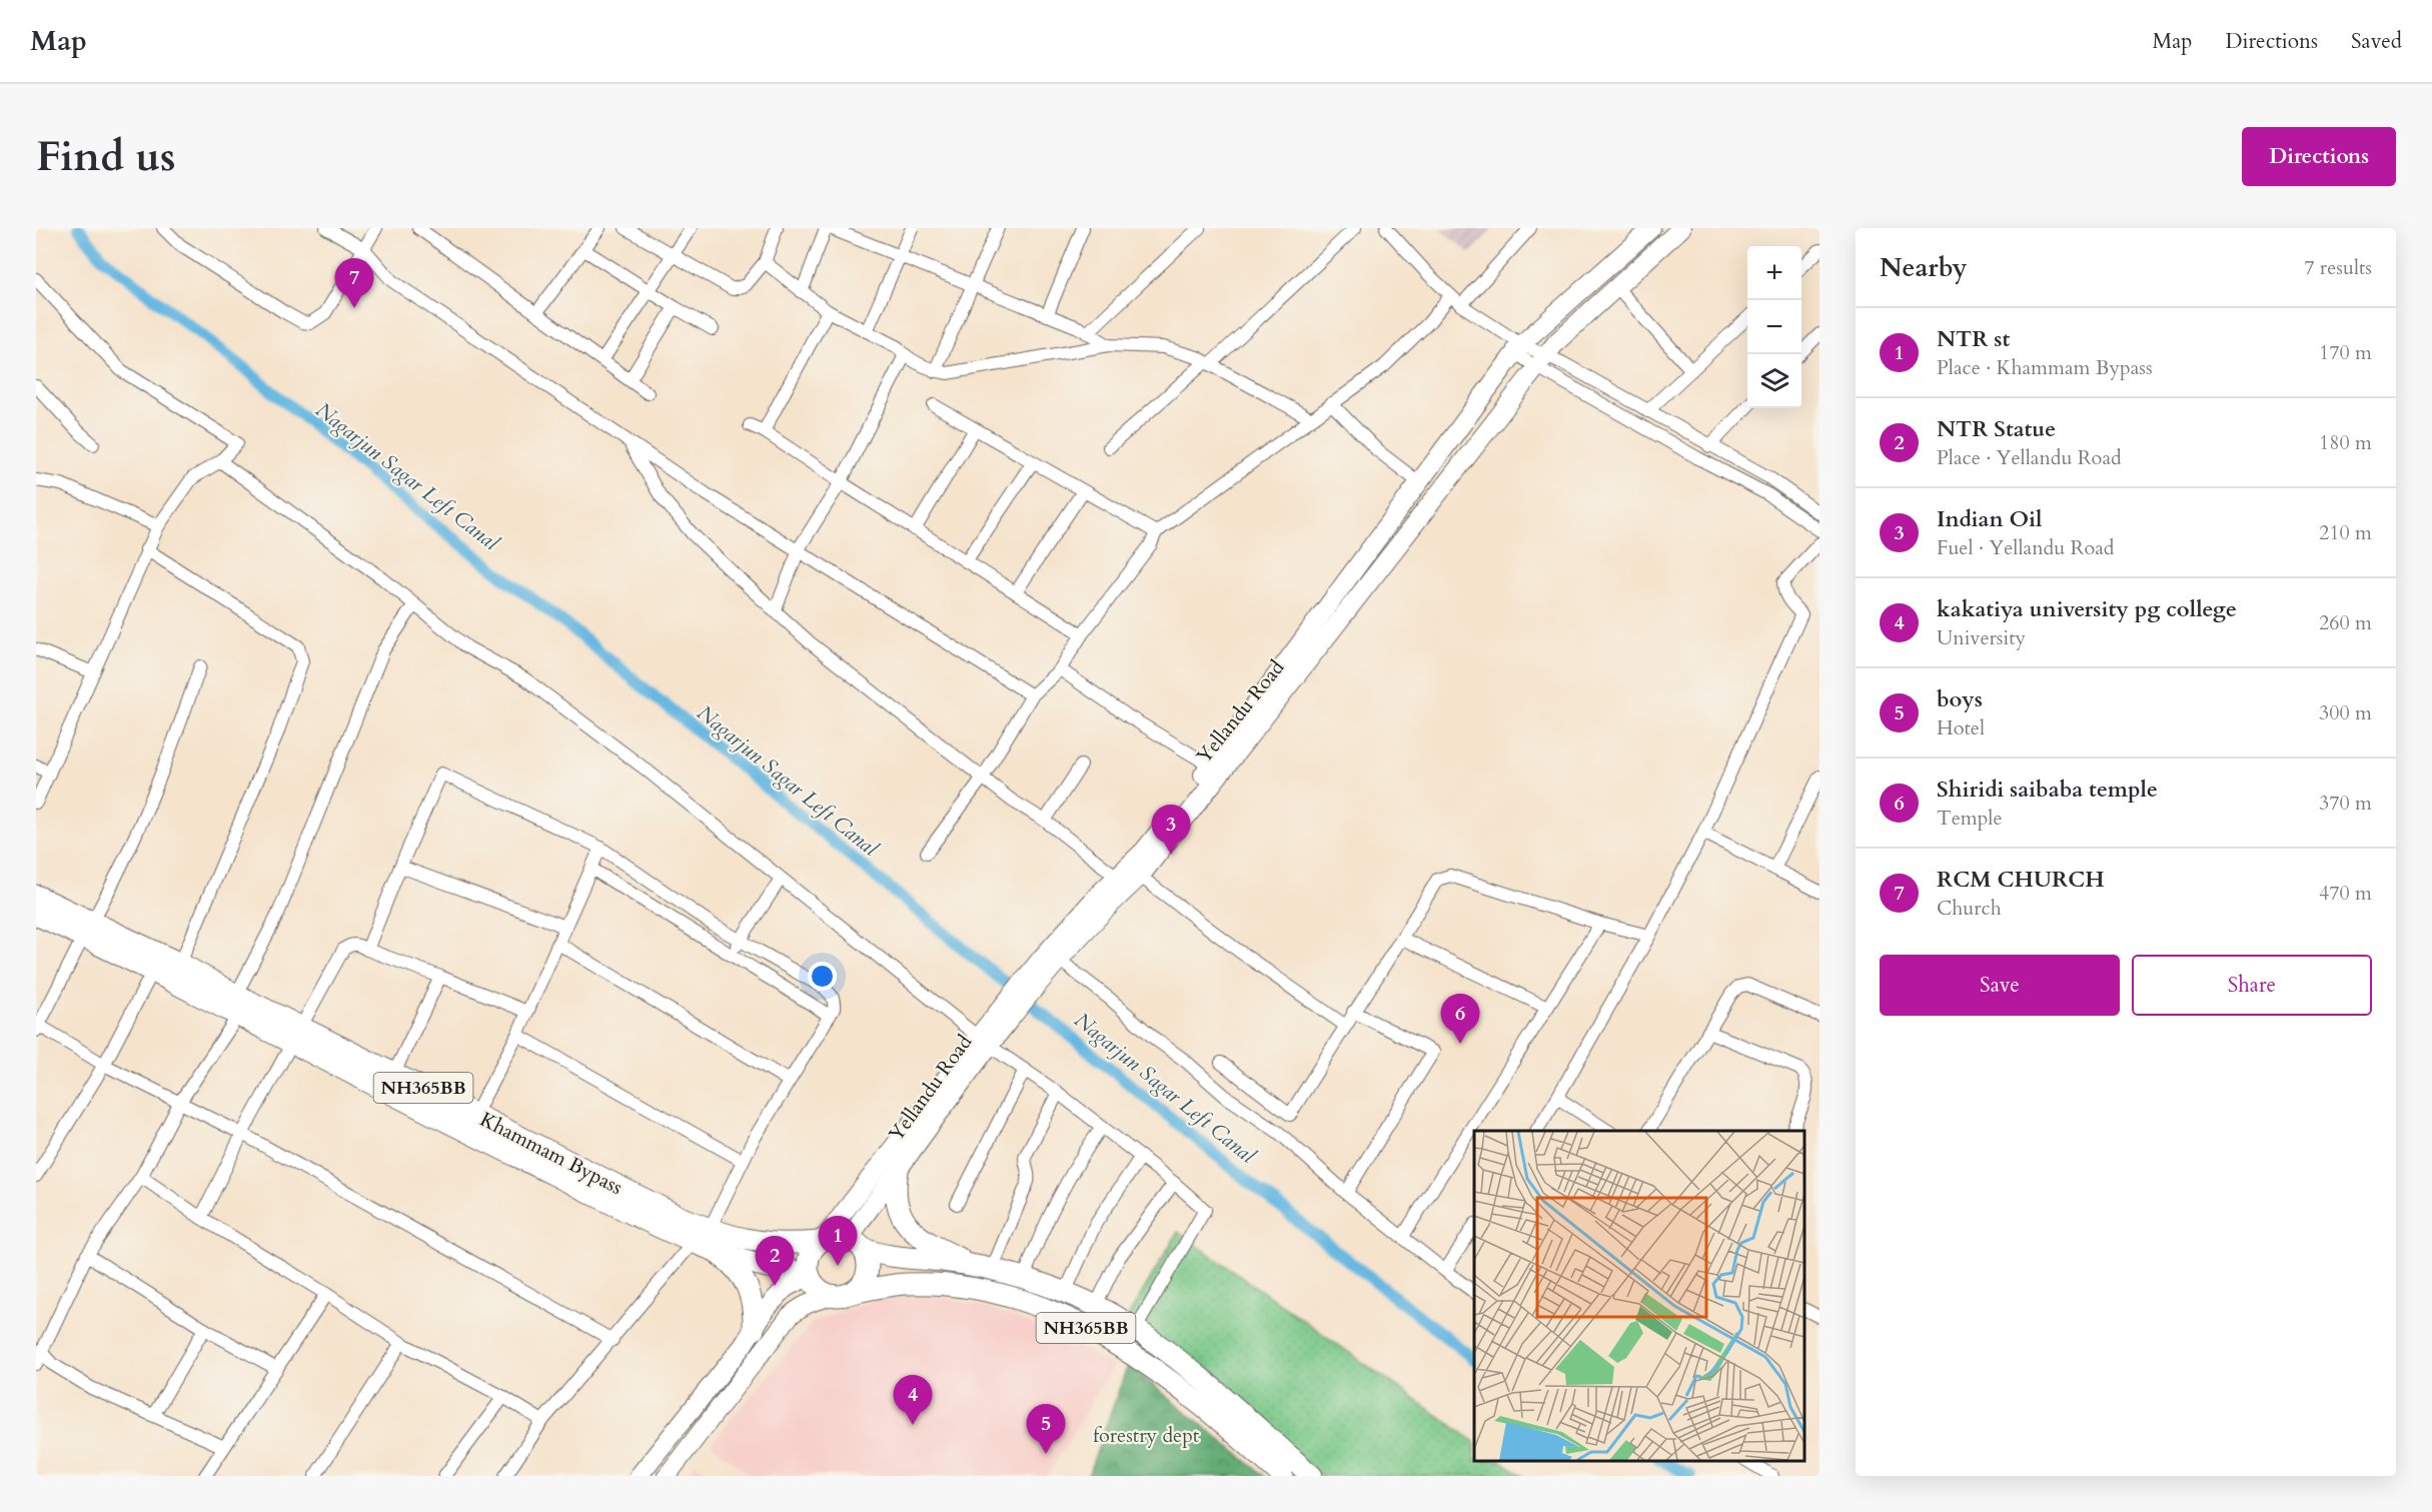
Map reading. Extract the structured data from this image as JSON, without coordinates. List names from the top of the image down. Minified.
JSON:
{"streets":{"highway":["NH365BB","Khammam Bypass"],"main road":["Yellandu Road"]},"crossings":[["Yellandu Road","NH365BB"],["Yellandu Road","Khammam Bypass"],["NH365BB","Khammam Bypass"]],"water":["Nagarjun Sagar Left Canal"],"parks":["forestry dept"],"page":{"header":"Map","nav":["Map","Directions","Saved"],"buttons":["Directions",["Save","Share"]],"title":"Find us","heading":["Nearby","7 results"],"map_buttons":["+","−"],"pins":["7","3","6","1","2","4","5"],"list":[{"mark":"1","name":"NTR st","note":"Place · Khammam Bypass","value":"170 m"},{"mark":"2","name":"NTR Statue","note":"Place · Yellandu Road","value":"180 m"},{"mark":"3","name":"Indian Oil","note":"Fuel · Yellandu Road","value":"210 m"},{"mark":"4","name":"kakatiya university pg college","note":"University","value":"260 m"},{"mark":"5","name":"boys","note":"Hotel","value":"300 m"},{"mark":"6","name":"Shiridi saibaba temple","note":"Temple","value":"370 m"},{"mark":"7","name":"RCM CHURCH","note":"Church","value":"470 m"}]}}
